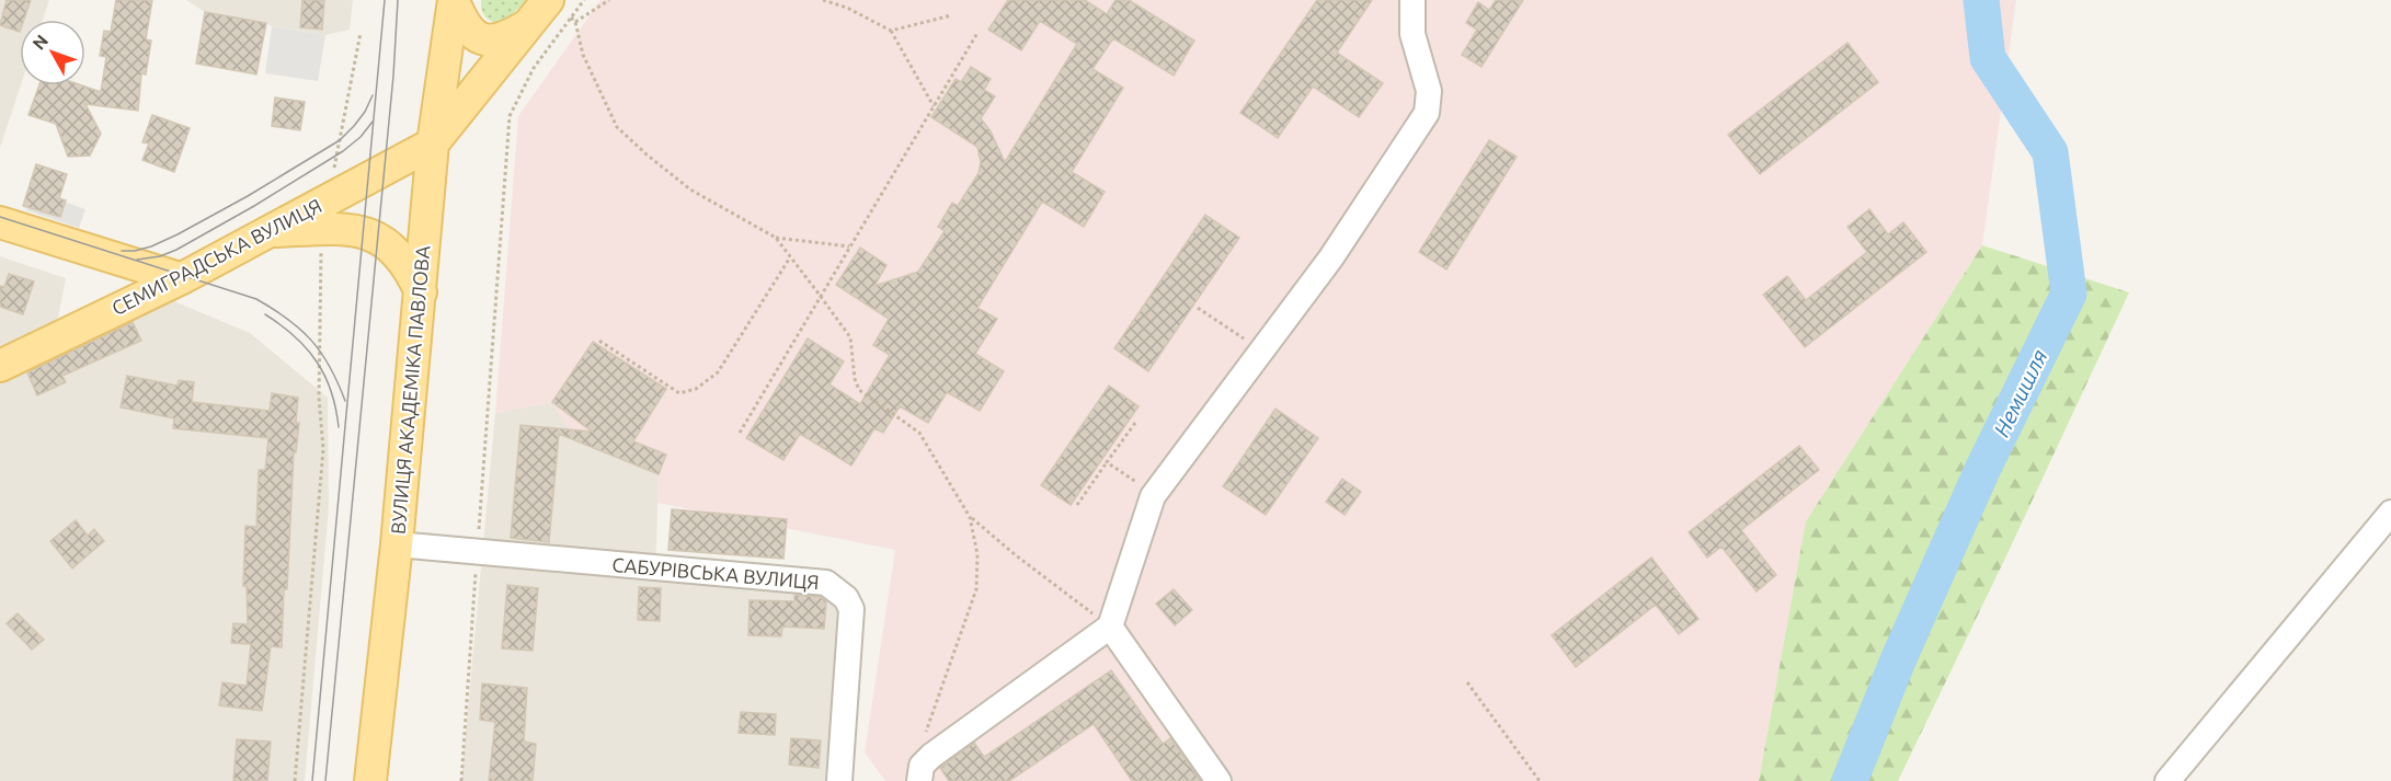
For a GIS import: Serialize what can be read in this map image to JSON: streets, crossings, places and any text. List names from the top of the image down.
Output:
{
  "streets": {
    "main road": ["СЕМИГРАДСЬКА ВУЛИЦЯ", "ВУЛИЦЯ АКАДЕМІКА ПАВЛОВА"],
    "street": ["САБУРІВСЬКА ВУЛИЦЯ"]
  },
  "crossings": [
    ["СЕМИГРАДСЬКА ВУЛИЦЯ", "ВУЛИЦЯ АКАДЕМІКА ПАВЛОВА"],
    ["ВУЛИЦЯ АКАДЕМІКА ПАВЛОВА", "САБУРІВСЬКА ВУЛИЦЯ"]
  ],
  "water": ["Немишля"],
  "north": "top left"
}
